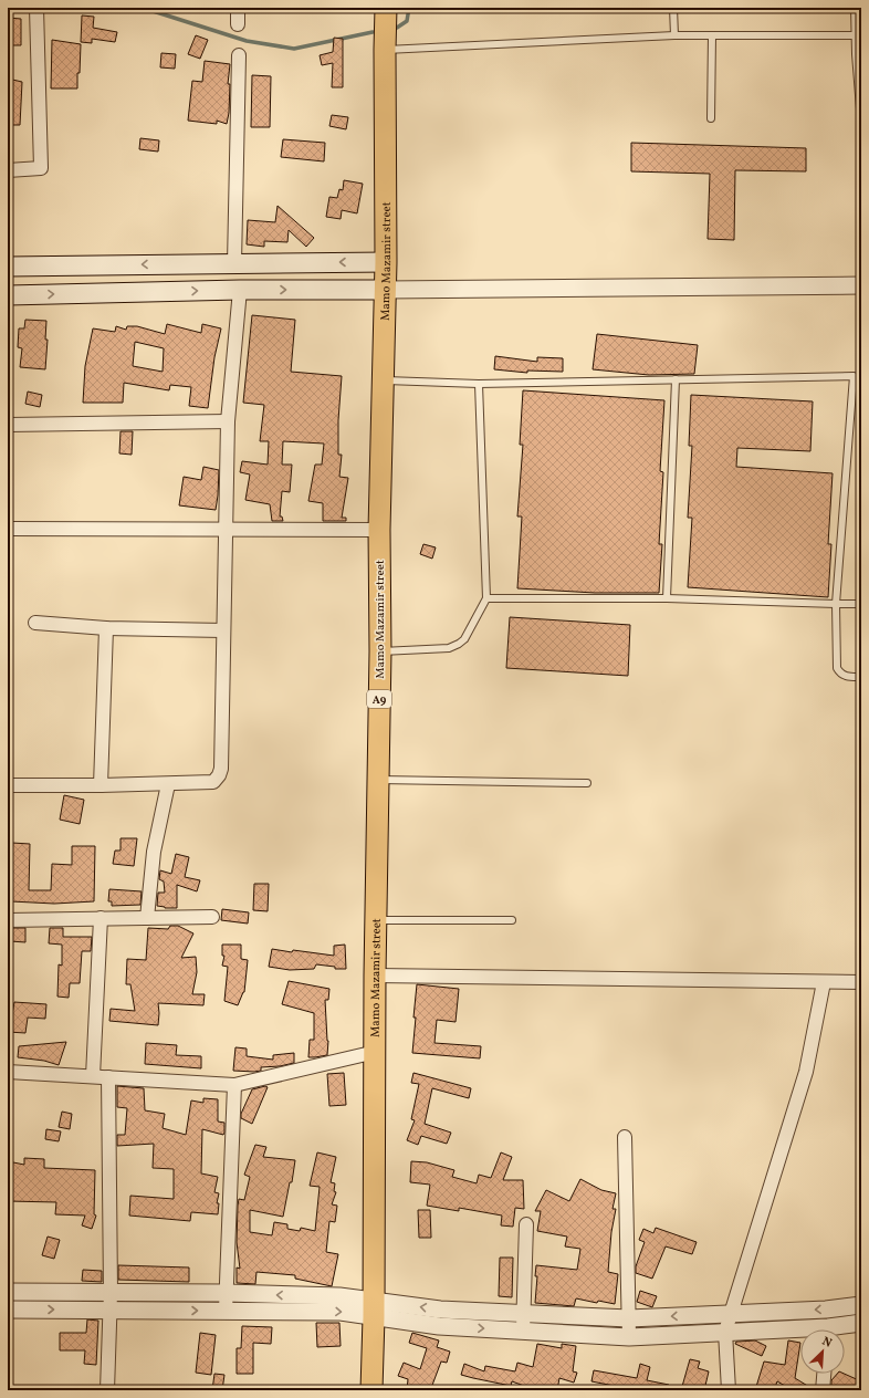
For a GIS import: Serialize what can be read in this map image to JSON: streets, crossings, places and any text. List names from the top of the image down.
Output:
{
  "streets": {
    "main road": ["Mamo Mazamir street", "A9"]
  },
  "north": "top right"
}
